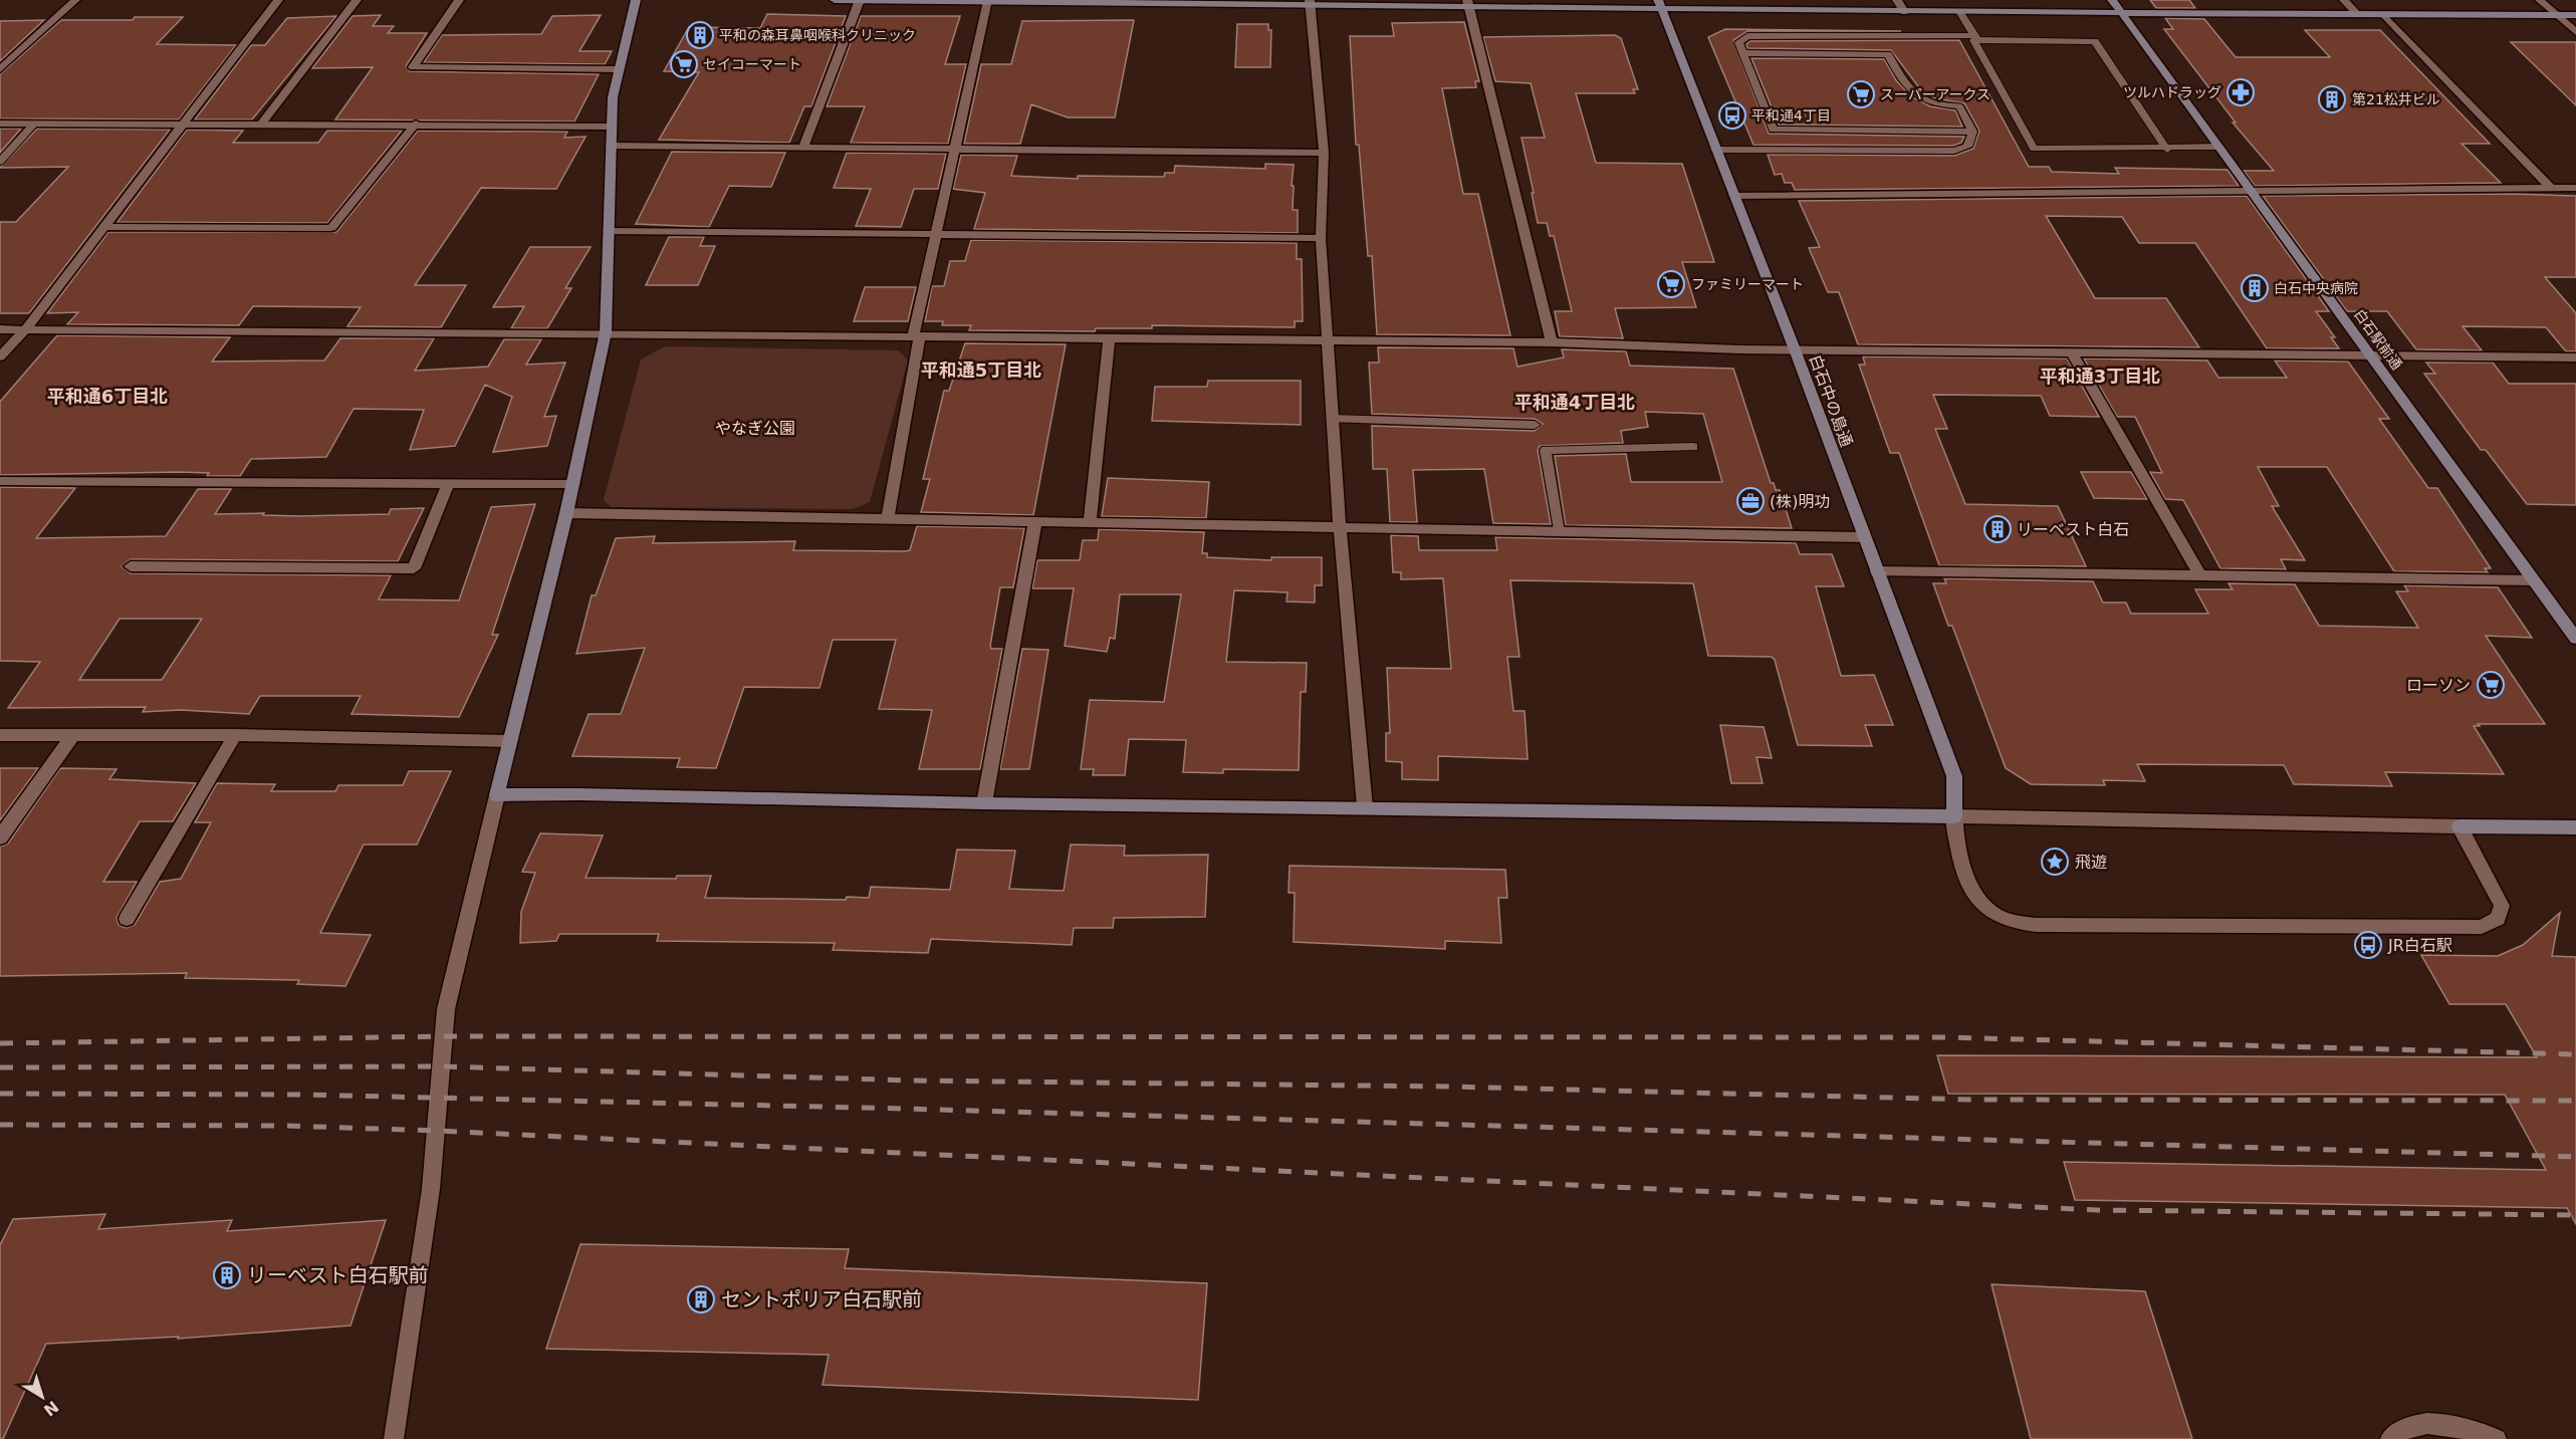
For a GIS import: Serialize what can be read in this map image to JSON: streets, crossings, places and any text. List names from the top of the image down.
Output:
{
  "streets": {
    "street": ["白石駅前通", "白石中の島通"]
  },
  "districts": [
    "平和通5丁目北",
    "平和通3丁目北",
    "平和通6丁目北",
    "平和通4丁目北"
  ],
  "parks": ["やなぎ公園"],
  "places": {
    "building": [
      "平和の森耳鼻咽喉科クリニック",
      "第21松井ビル",
      "白石中央病院",
      "リーベスト白石",
      "リーベスト白石駅前",
      "セントポリア白石駅前"
    ],
    "supermarket": [
      "セイコーマート",
      "スーパーアークス",
      "ファミリーマート",
      "ローソン"
    ],
    "pharmacy": ["ツルハドラッグ"],
    "bus stop": ["平和通4丁目", "JR白石駅"],
    "office": ["(株)明功"],
    "place": ["飛遊"]
  },
  "north": "bottom right"
}
